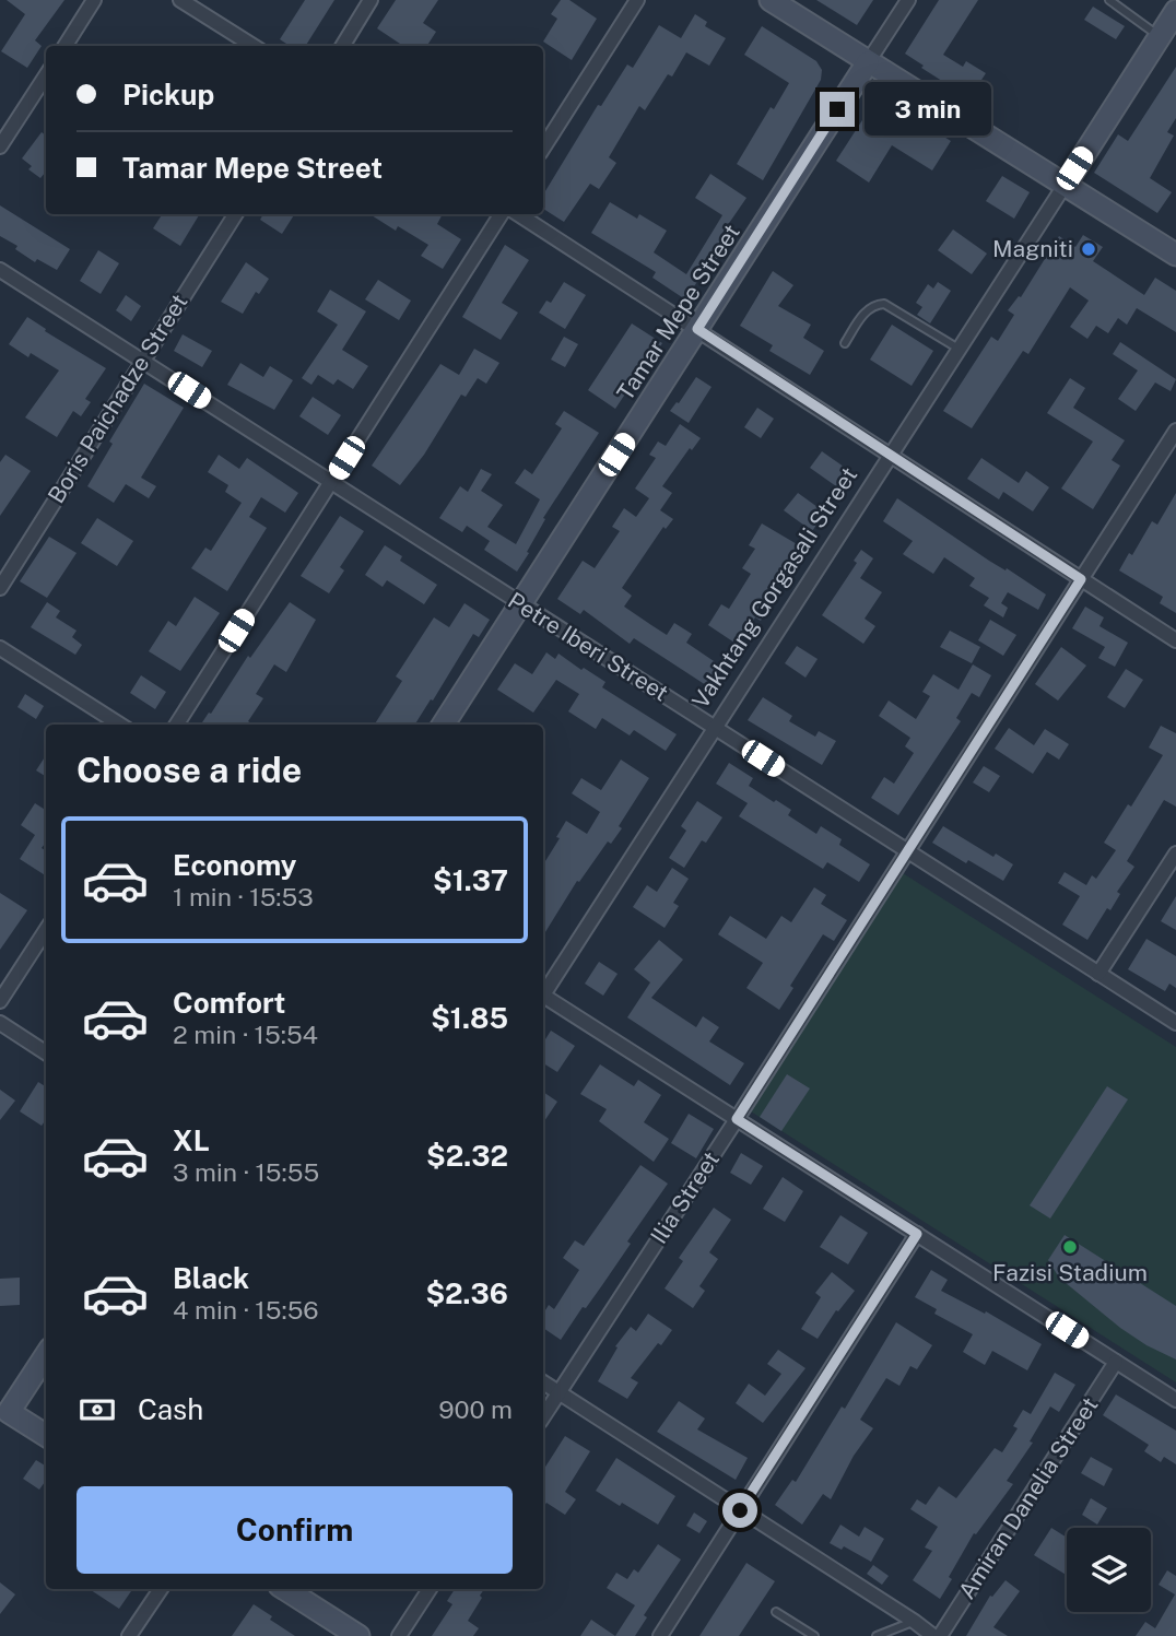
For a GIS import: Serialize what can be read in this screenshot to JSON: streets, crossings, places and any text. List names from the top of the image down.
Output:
{
  "streets": {
    "street": [
      "Tamar Mepe Street",
      "Boris Paichadze Street",
      "Vakhtang Gorgasali Street",
      "Petre Iberi Street",
      "Ilia Street",
      "Amiran Danelia Street"
    ]
  },
  "crossings": [
    ["Tamar Mepe Street", "Petre Iberi Street"],
    ["Boris Paichadze Street", "Petre Iberi Street"],
    ["Vakhtang Gorgasali Street", "Petre Iberi Street"],
    ["Petre Iberi Street", "Ilia Street"]
  ],
  "places": ["Magniti", "Fazisi Stadium"],
  "page": {
    "banner": ["Pickup", "Tamar Mepe Street"],
    "bubble": "3 min",
    "heading": "Choose a ride",
    "list": [
      {
        "name": "Economy",
        "note": "1 min · 15:53",
        "value": "$1.37"
      },
      {
        "name": "Comfort",
        "note": "2 min · 15:54",
        "value": "$1.85"
      },
      {
        "name": "XL",
        "note": "3 min · 15:55",
        "value": "$2.32"
      },
      {
        "name": "Black",
        "note": "4 min · 15:56",
        "value": "$2.36"
      }
    ],
    "pay": ["Cash", "900 m"],
    "buttons": "Confirm"
  }
}
